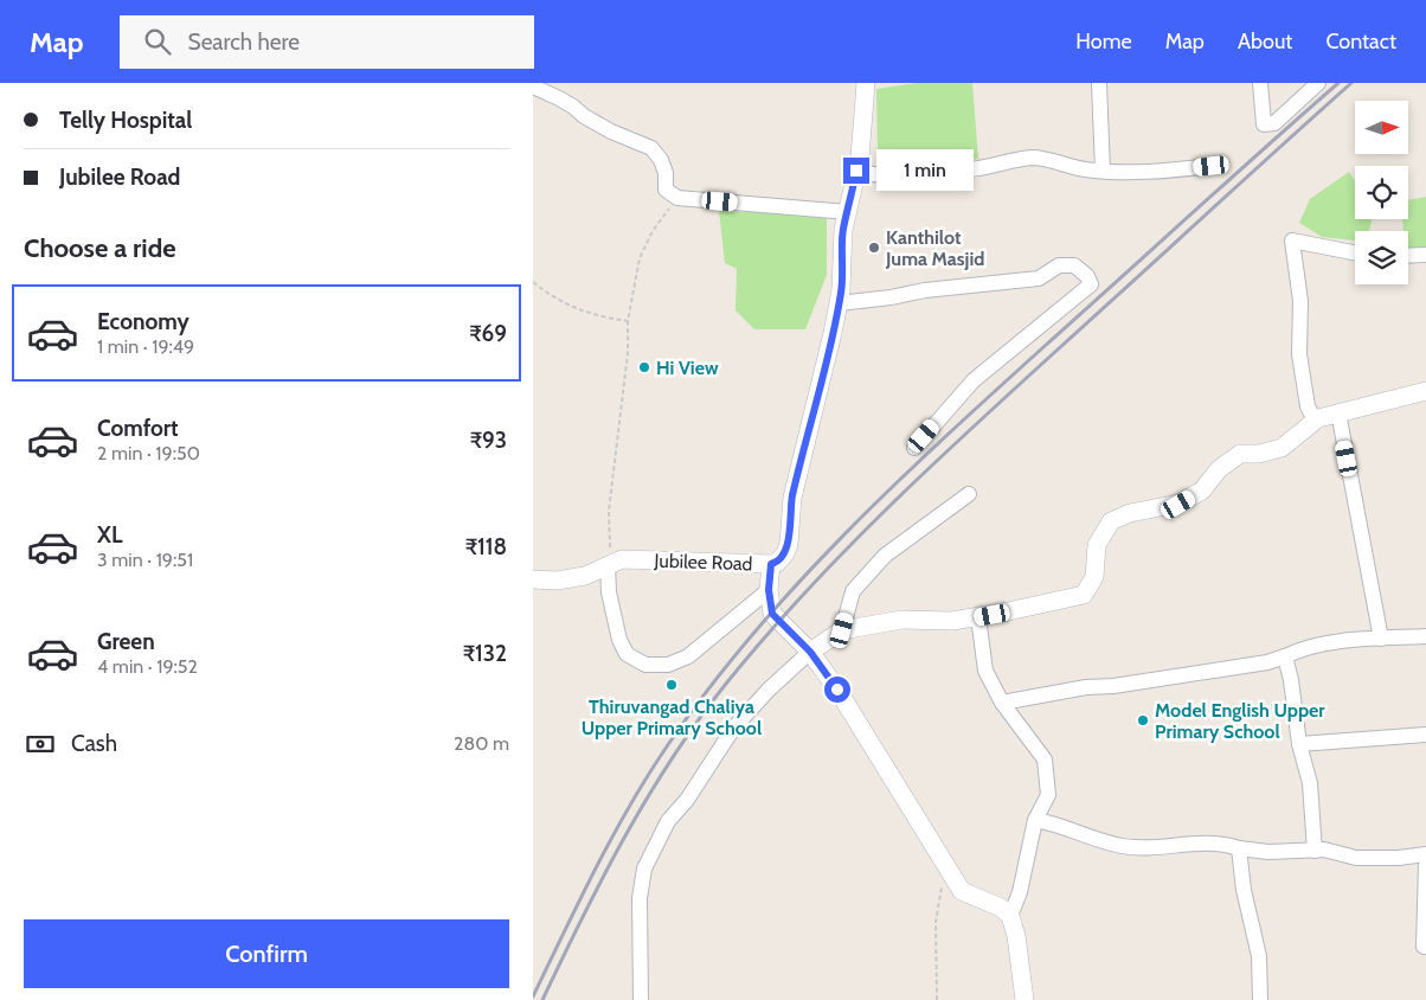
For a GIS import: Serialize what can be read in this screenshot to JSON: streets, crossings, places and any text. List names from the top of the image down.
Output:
{
  "streets": {
    "street": ["Jubilee Road"]
  },
  "places": [
    "Kanthilot Juma Masjid",
    "Hi View",
    "Thiruvangad Chaliya Upper Primary School",
    "Model English Upper Primary School"
  ],
  "north": "right",
  "page": {
    "header": "Map",
    "search": "Search here",
    "nav": [
      "Home",
      "Map",
      "About",
      "Contact"
    ],
    "banner": ["Telly Hospital", "Jubilee Road"],
    "bubble": "1 min",
    "heading": "Choose a ride",
    "list": [
      {
        "name": "Economy",
        "note": "1 min · 19:49",
        "value": "₹69"
      },
      {
        "name": "Comfort",
        "note": "2 min · 19:50",
        "value": "₹93"
      },
      {
        "name": "XL",
        "note": "3 min · 19:51",
        "value": "₹118"
      },
      {
        "name": "Green",
        "note": "4 min · 19:52",
        "value": "₹132"
      }
    ],
    "pay": ["Cash", "280 m"],
    "buttons": "Confirm"
  }
}
